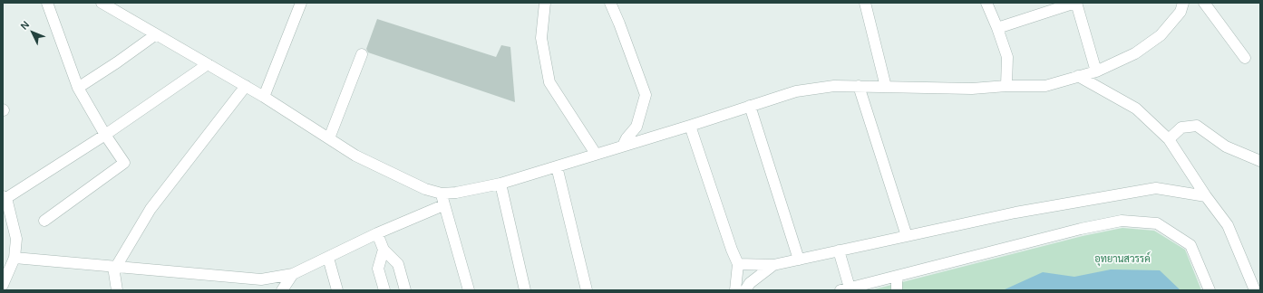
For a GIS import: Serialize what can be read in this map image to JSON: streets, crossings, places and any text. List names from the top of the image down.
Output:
{
  "parks": ["อุทยานสวรรค์"],
  "north": "top left"
}
